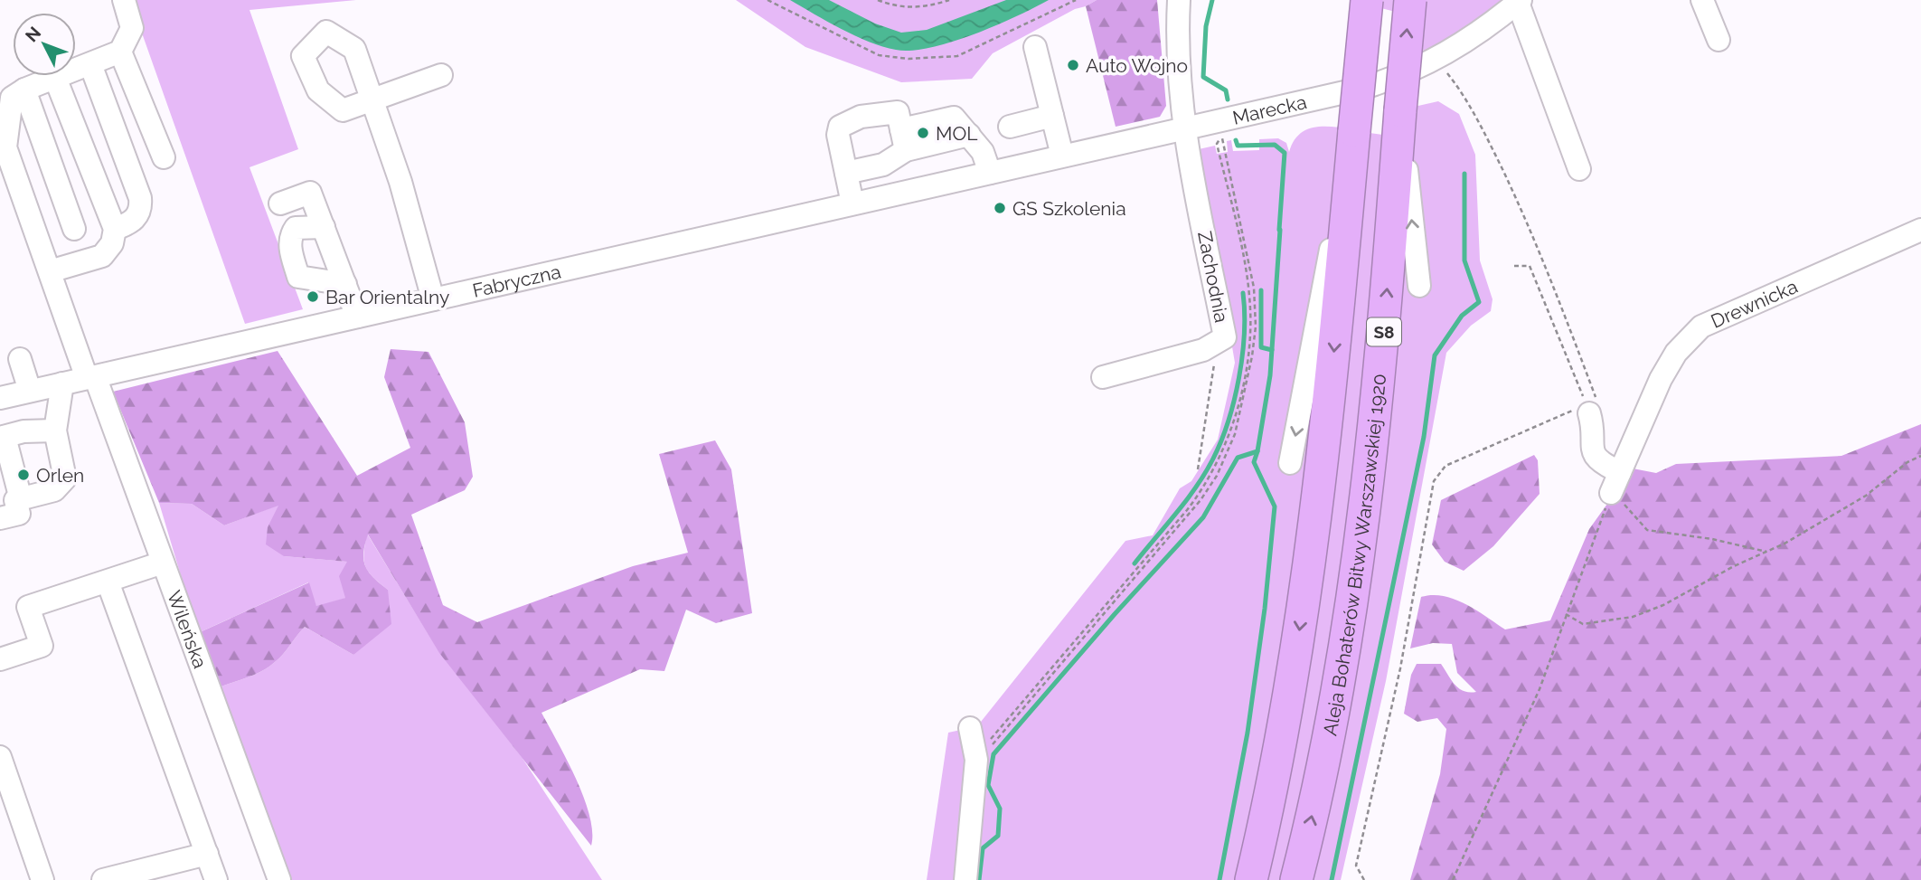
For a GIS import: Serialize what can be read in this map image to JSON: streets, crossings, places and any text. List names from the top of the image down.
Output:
{
  "streets": {
    "highway": ["S8", "Aleja Bohaterów Bitwy Warszawskiej 1920"],
    "street": [
      "Marecka",
      "Zachodnia",
      "Fabryczna",
      "Drewnicka",
      "Wileńska"
    ]
  },
  "crossings": [
    ["Marecka", "Zachodnia"],
    ["Marecka", "Fabryczna"],
    ["Fabryczna", "Wileńska"]
  ],
  "places": [
    "Auto Wojno",
    "MOL",
    "GS Szkolenia",
    "Bar Orientalny",
    "Orlen"
  ],
  "north": "top left"
}
